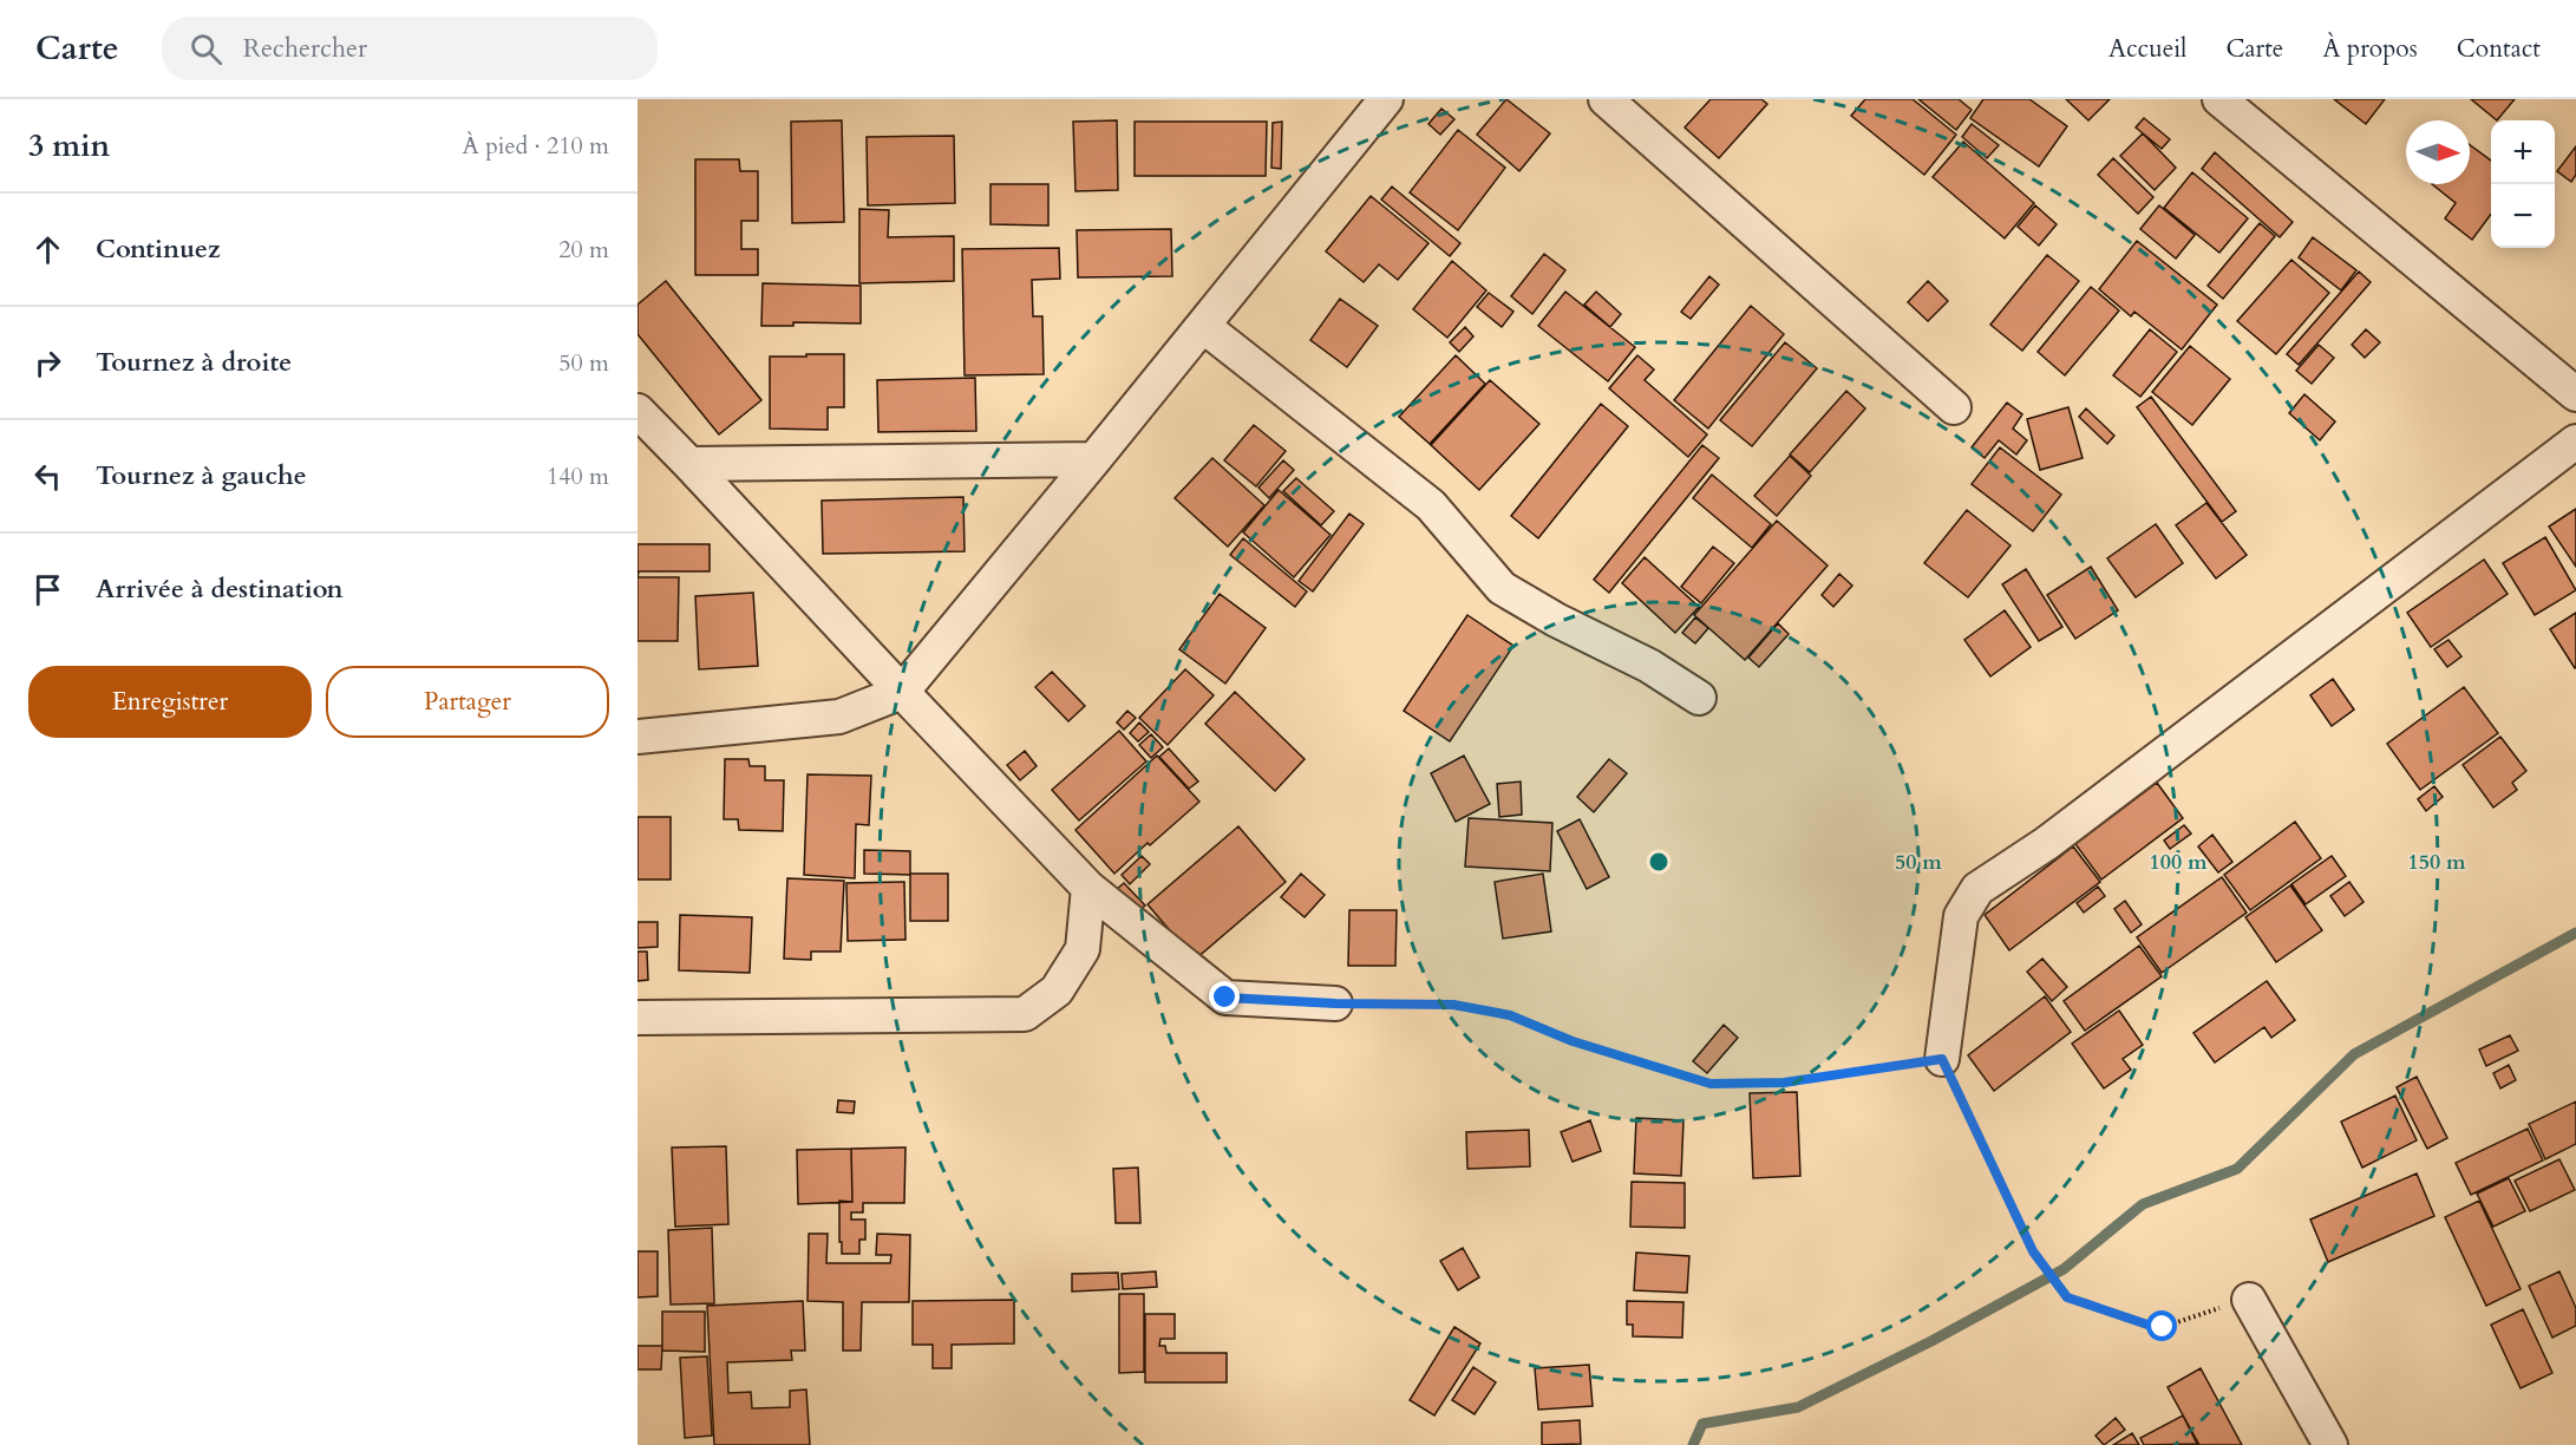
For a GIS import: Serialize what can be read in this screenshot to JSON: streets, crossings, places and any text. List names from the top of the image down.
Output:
{
  "north": "right",
  "page": {
    "header": "Carte",
    "search": "Rechercher",
    "nav": [
      "Accueil",
      "Carte",
      "À propos",
      "Contact"
    ],
    "heading": ["3 min", "À pied · 210 m"],
    "map_buttons": ["+", "−"],
    "list": [
      ["Continuez", "20 m"],
      ["Tournez à droite", "50 m"],
      ["Tournez à gauche", "140 m"],
      "Arrivée à destination"
    ],
    "buttons": ["Enregistrer", "Partager"]
  },
  "rings": ["50 m", "100 m", "150 m"]
}
